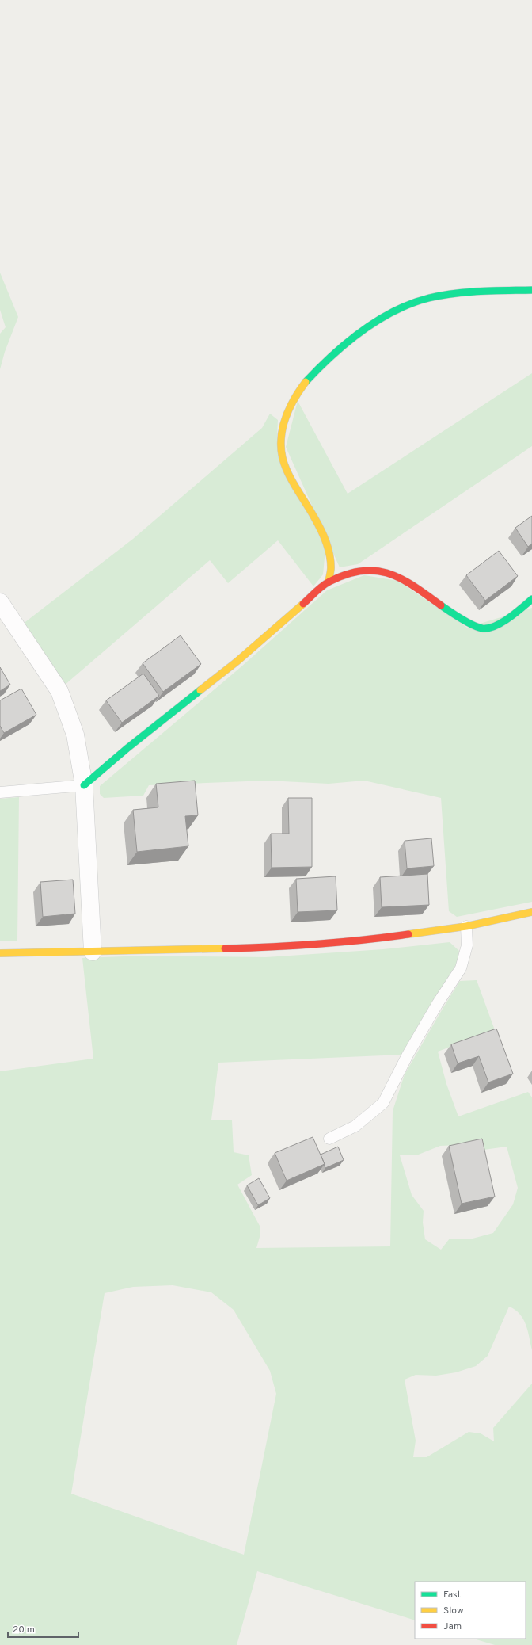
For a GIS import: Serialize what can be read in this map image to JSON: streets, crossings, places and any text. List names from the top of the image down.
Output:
{
  "legend": ["Fast", "Slow", "Jam"],
  "scale_bar": "20 m"
}
